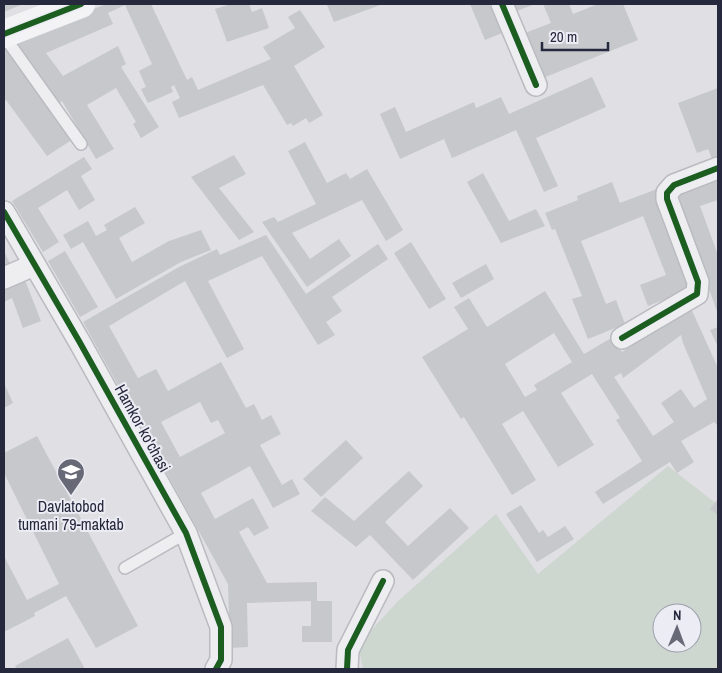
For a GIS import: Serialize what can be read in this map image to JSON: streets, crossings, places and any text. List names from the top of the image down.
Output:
{
  "streets": {
    "street": ["Hamkor ko'chasi"]
  },
  "places": {
    "school or university": ["Davlatobod tumani 79-maktab"]
  },
  "scale_bar": "20 m",
  "north": "top"
}
